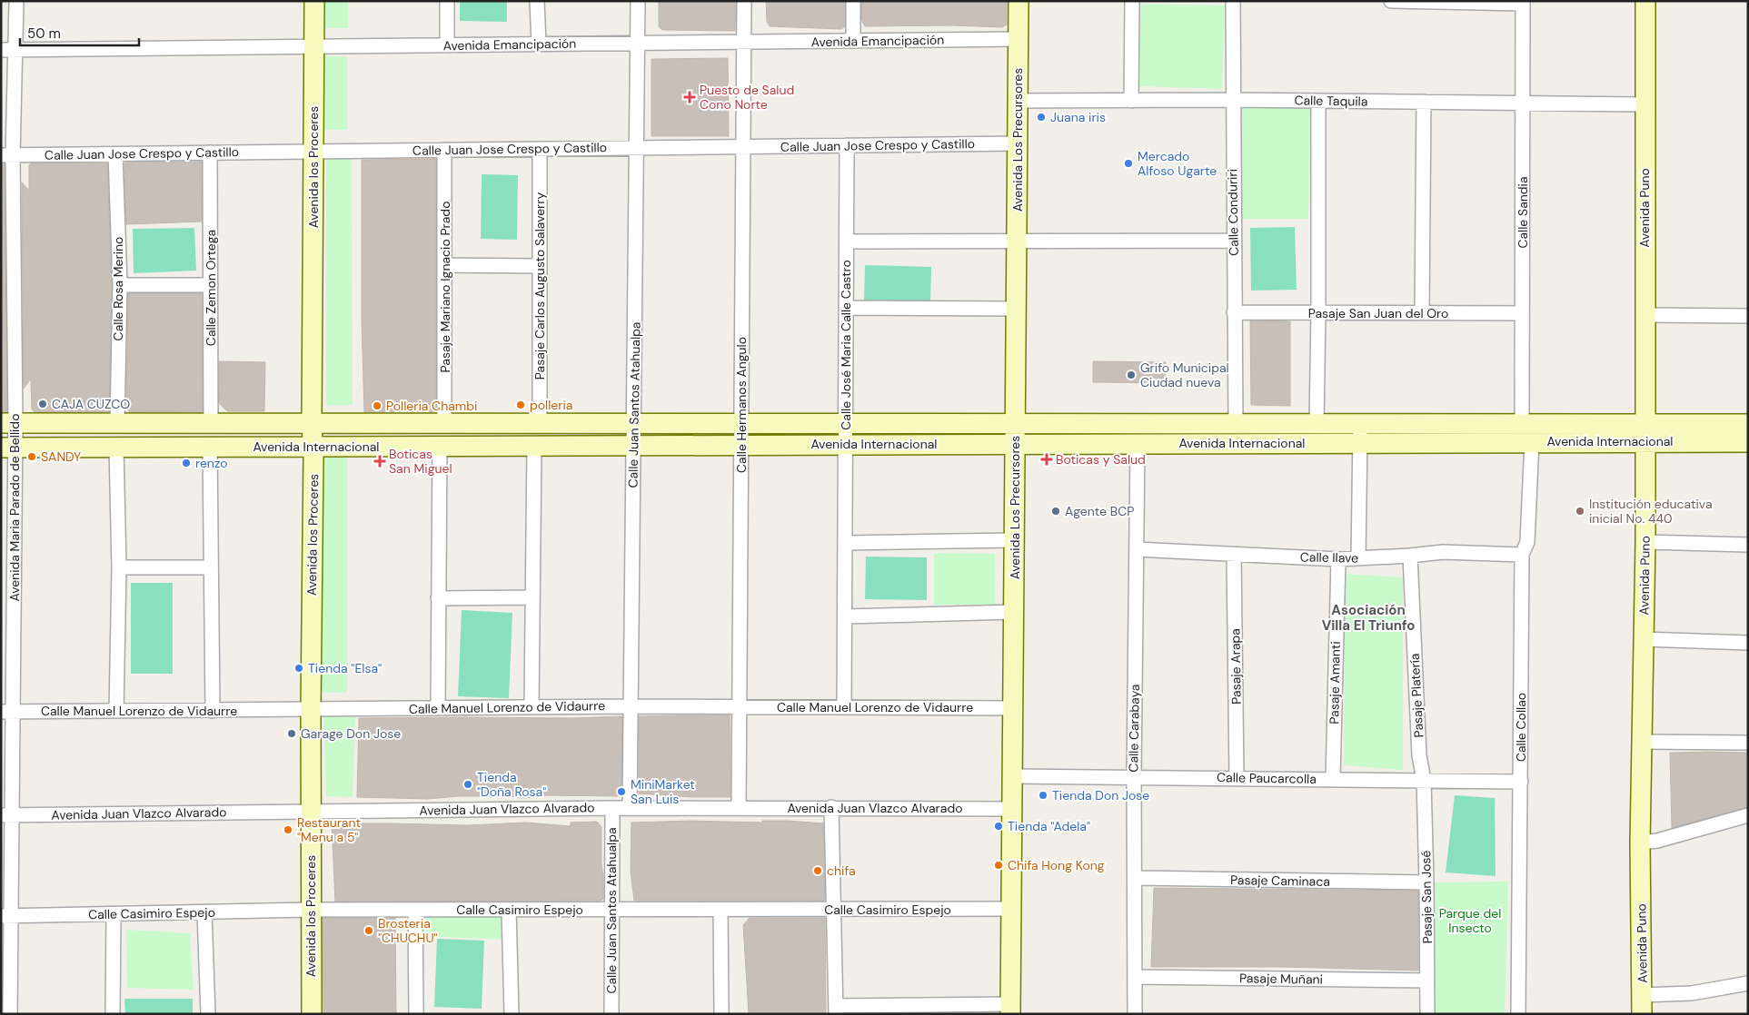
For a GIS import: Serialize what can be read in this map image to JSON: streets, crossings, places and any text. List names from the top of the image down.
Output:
{
  "streets": {
    "main road": [
      "Avenida Los Precursores",
      "Avenida los Proceres",
      "Avenida Puno",
      "Avenida Internacional"
    ],
    "street": [
      "Avenida Emancipación",
      "Calle Taquila",
      "Calle Juan Jose Crespo y Castillo",
      "Calle Conduriri",
      "Calle Sandia",
      "Pasaje Carlos Augusto Salaverry",
      "Pasaje Mariano Ignacio Prado",
      "Calle Zemon Ortega",
      "Calle Rosa Merino",
      "Pasaje San Juan del Oro",
      "Calle José Maria Calle Castro",
      "Calle Juan Santos Atahualpa",
      "Calle Hermanos Angulo",
      "Avenida Maria Parado de Bellido",
      "Calle Ilave",
      "Pasaje Arapa",
      "Pasaje Amanti",
      "Pasaje Platería",
      "Calle Manuel Lorenzo de Vidaurre",
      "Calle Collao",
      "Calle Carabaya",
      "Calle Paucarcolla",
      "Avenida Juan Vlazco Alvarado",
      "Pasaje Caminaca",
      "Pasaje San José",
      "Calle Casimiro Espejo",
      "Pasaje Muñani"
    ]
  },
  "crossings": [
    ["Avenida Emancipación", "Avenida Los Precursores"],
    ["Avenida Emancipación", "Avenida los Proceres"],
    ["Avenida Emancipación", "Calle Juan Santos Atahualpa"],
    ["Avenida Emancipación", "Calle Hermanos Angulo"],
    ["Avenida Emancipación", "Avenida Maria Parado de Bellido"],
    ["Calle Taquila", "Avenida Los Precursores"],
    ["Calle Taquila", "Avenida Puno"],
    ["Calle Taquila", "Calle Conduriri"],
    ["Calle Taquila", "Calle Sandia"],
    ["Avenida Los Precursores", "Calle Juan Jose Crespo y Castillo"],
    ["Avenida Los Precursores", "Avenida Internacional"],
    ["Avenida Los Precursores", "Calle Manuel Lorenzo de Vidaurre"],
    ["Avenida Los Precursores", "Calle Paucarcolla"],
    ["Avenida Los Precursores", "Avenida Juan Vlazco Alvarado"],
    ["Avenida Los Precursores", "Calle Casimiro Espejo"],
    ["Calle Juan Jose Crespo y Castillo", "Avenida los Proceres"],
    ["Calle Juan Jose Crespo y Castillo", "Pasaje Carlos Augusto Salaverry"],
    ["Calle Juan Jose Crespo y Castillo", "Pasaje Mariano Ignacio Prado"],
    ["Calle Juan Jose Crespo y Castillo", "Calle Zemon Ortega"],
    ["Calle Juan Jose Crespo y Castillo", "Calle Rosa Merino"],
    ["Calle Juan Jose Crespo y Castillo", "Calle José Maria Calle Castro"],
    ["Calle Juan Jose Crespo y Castillo", "Calle Juan Santos Atahualpa"],
    ["Calle Juan Jose Crespo y Castillo", "Calle Hermanos Angulo"],
    ["Calle Juan Jose Crespo y Castillo", "Avenida Maria Parado de Bellido"],
    ["Avenida los Proceres", "Avenida Internacional"],
    ["Avenida los Proceres", "Calle Manuel Lorenzo de Vidaurre"],
    ["Avenida los Proceres", "Avenida Juan Vlazco Alvarado"],
    ["Avenida los Proceres", "Calle Casimiro Espejo"],
    ["Avenida Puno", "Avenida Internacional"],
    ["Calle Conduriri", "Pasaje San Juan del Oro"],
    ["Calle Conduriri", "Avenida Internacional"],
    ["Calle Sandia", "Pasaje San Juan del Oro"],
    ["Calle Sandia", "Avenida Internacional"],
    ["Pasaje Carlos Augusto Salaverry", "Avenida Internacional"],
    ["Pasaje Mariano Ignacio Prado", "Avenida Internacional"],
    ["Calle Zemon Ortega", "Avenida Internacional"],
    ["Calle Rosa Merino", "Avenida Internacional"],
    ["Calle José Maria Calle Castro", "Avenida Internacional"],
    ["Calle José Maria Calle Castro", "Calle Manuel Lorenzo de Vidaurre"],
    ["Calle Juan Santos Atahualpa", "Avenida Internacional"],
    ["Calle Juan Santos Atahualpa", "Calle Manuel Lorenzo de Vidaurre"],
    ["Calle Juan Santos Atahualpa", "Avenida Juan Vlazco Alvarado"],
    ["Calle Juan Santos Atahualpa", "Calle Casimiro Espejo"],
    ["Calle Hermanos Angulo", "Avenida Internacional"],
    ["Calle Hermanos Angulo", "Calle Manuel Lorenzo de Vidaurre"],
    ["Calle Hermanos Angulo", "Avenida Juan Vlazco Alvarado"],
    ["Avenida Internacional", "Avenida Maria Parado de Bellido"],
    ["Avenida Internacional", "Calle Collao"],
    ["Avenida Internacional", "Calle Carabaya"],
    ["Avenida Maria Parado de Bellido", "Calle Manuel Lorenzo de Vidaurre"],
    ["Avenida Maria Parado de Bellido", "Avenida Juan Vlazco Alvarado"],
    ["Avenida Maria Parado de Bellido", "Calle Casimiro Espejo"],
    ["Calle Ilave", "Pasaje Arapa"],
    ["Calle Ilave", "Pasaje Amanti"],
    ["Calle Ilave", "Pasaje Platería"],
    ["Calle Ilave", "Calle Collao"],
    ["Calle Ilave", "Calle Carabaya"],
    ["Pasaje Arapa", "Calle Paucarcolla"],
    ["Pasaje Amanti", "Calle Paucarcolla"],
    ["Pasaje Platería", "Calle Paucarcolla"],
    ["Pasaje Platería", "Pasaje San José"],
    ["Calle Collao", "Calle Paucarcolla"],
    ["Calle Carabaya", "Calle Paucarcolla"],
    ["Calle Carabaya", "Pasaje Caminaca"],
    ["Calle Carabaya", "Pasaje Muñani"],
    ["Calle Paucarcolla", "Pasaje San José"],
    ["Pasaje Caminaca", "Pasaje San José"],
    ["Pasaje San José", "Pasaje Muñani"]
  ],
  "districts": ["Asociación Villa El Triunfo"],
  "parks": ["Parque del Insecto"],
  "places": {
    "health": ["Puesto de Salud Cono Norte", "Boticas y Salud", "Boticas San Miguel"],
    "other": [
      "Juana iris",
      "Mercado Alfoso Ugarte",
      "Grifo Municipal Ciudad nueva",
      "CAJA CUZCO",
      "polleria",
      "Polleria Chambi",
      "SANDY",
      "renzo",
      "Agente BCP",
      "Institución educativa inicial No. 440",
      "Tienda \"Elsa\"",
      "Garage Don Jose",
      "Tienda \"Doña Rosa\"",
      "MiniMarket San Luis",
      "Tienda Don Jose",
      "Tienda \"Adela\"",
      "Restaurant \"Menu a 5\"",
      "Chifa Hong Kong",
      "chifa",
      "Brosteria \"CHUCHU\""
    ]
  },
  "scale_bar": "50 m"
}
